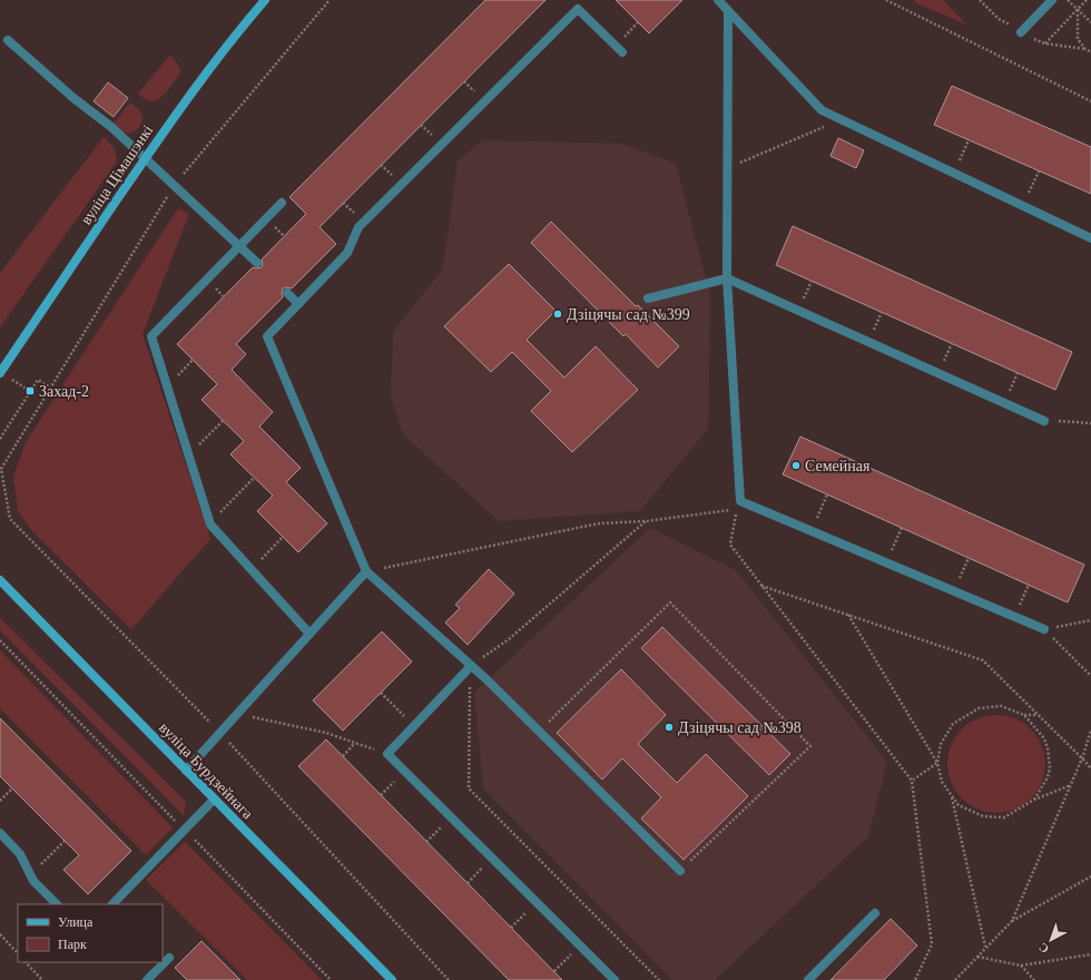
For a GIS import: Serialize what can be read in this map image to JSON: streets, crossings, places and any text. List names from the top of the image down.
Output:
{
  "streets": {
    "street": ["вуліца Цімашэнкі", "вуліца Бурдзейнага"]
  },
  "places": {
    "other": ["Дзіцячы сад №399", "Семейная", "Дзіцячы сад №398"],
    "transit": ["Захад-2"]
  },
  "legend": ["Улица", "Парк"],
  "north": "bottom left"
}
